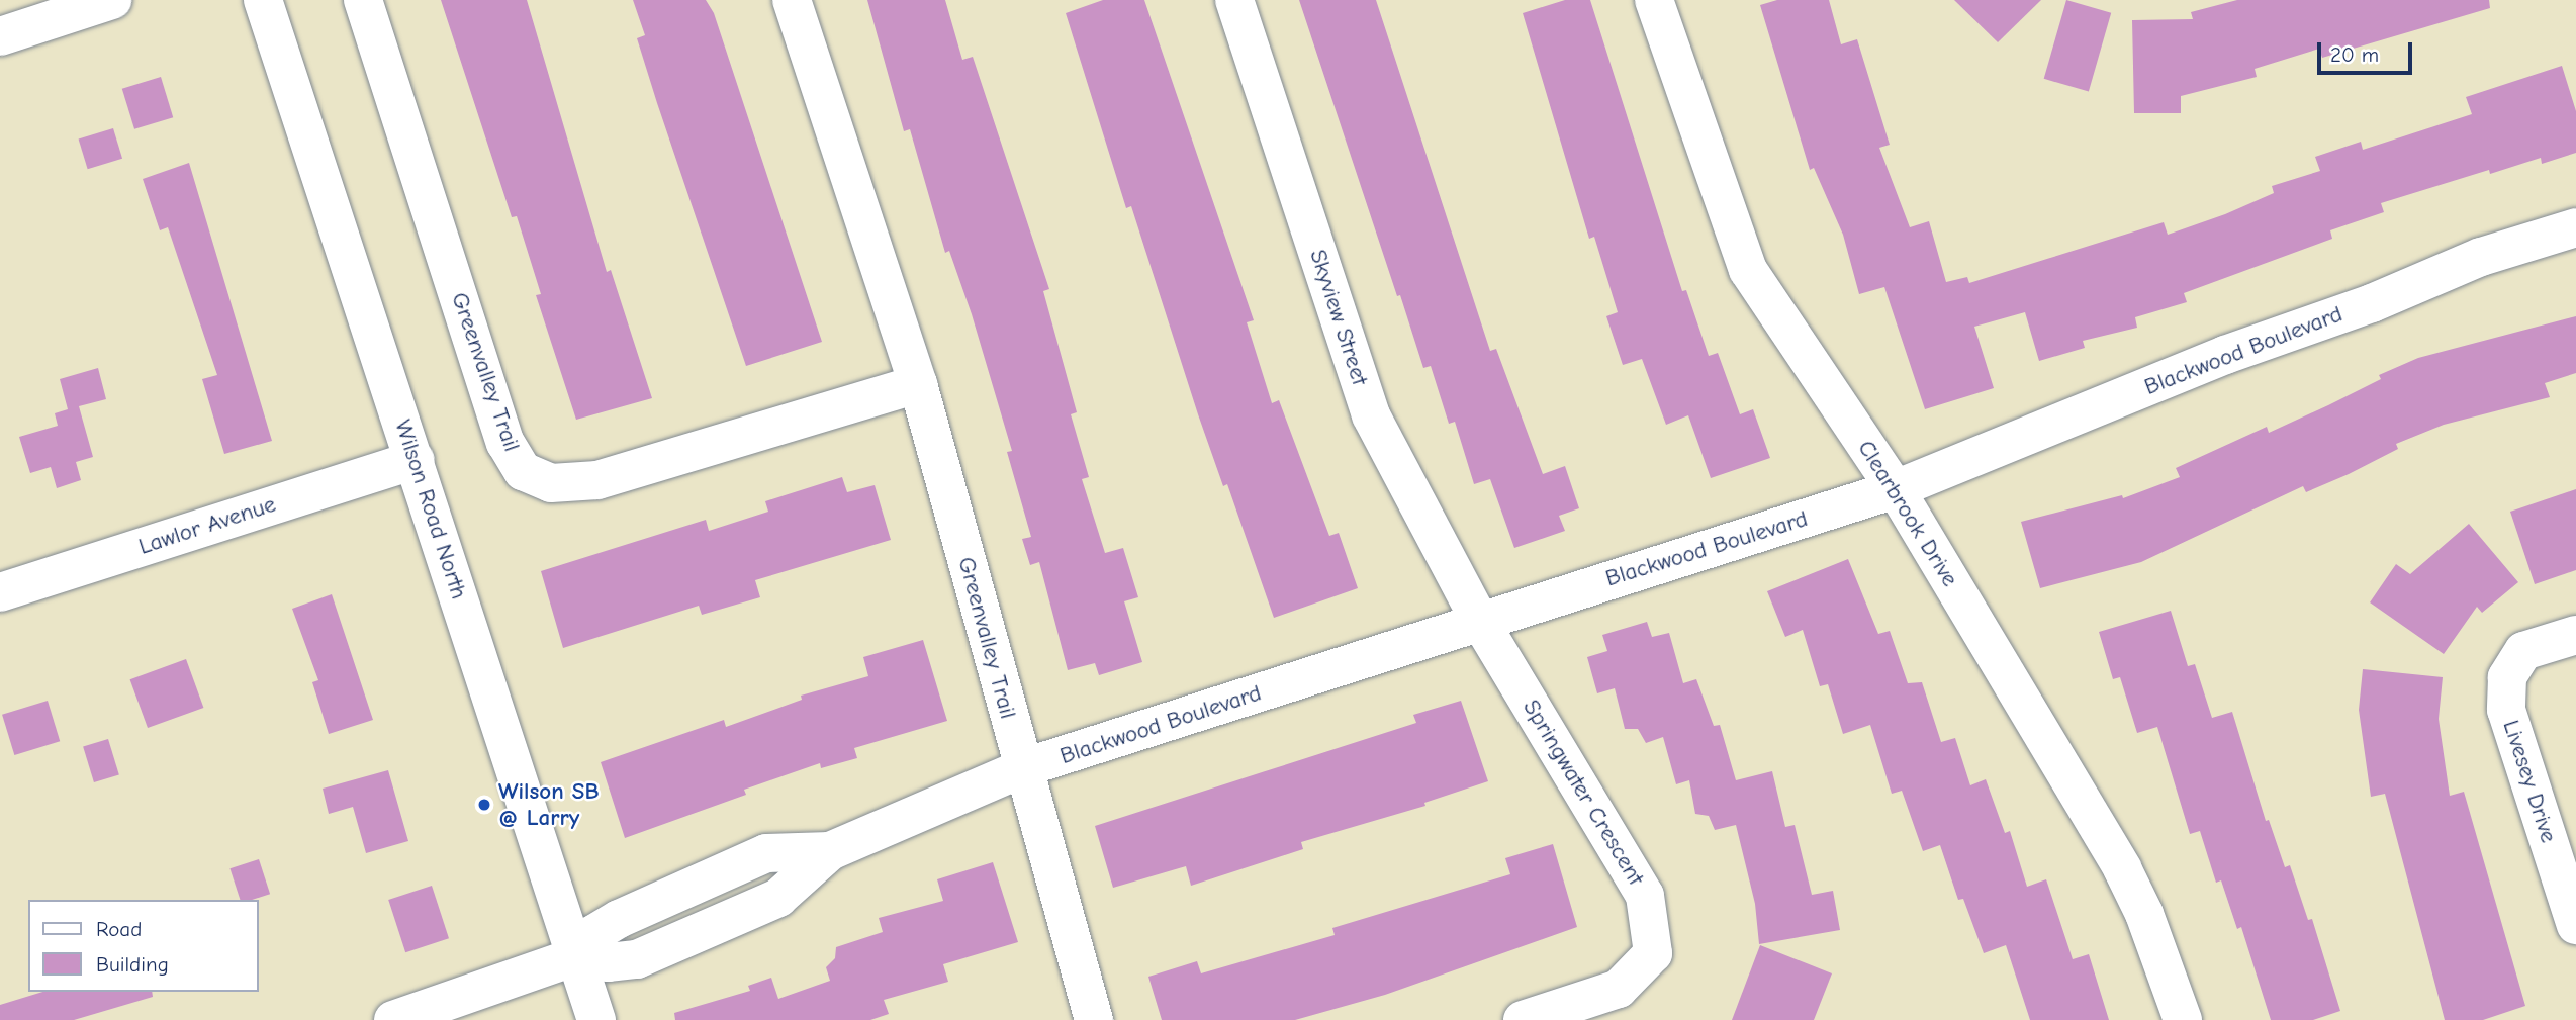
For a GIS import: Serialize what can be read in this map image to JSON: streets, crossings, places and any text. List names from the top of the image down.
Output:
{
  "streets": {
    "street": [
      "Skyview Street",
      "Blackwood Boulevard",
      "Greenvalley Trail",
      "Wilson Road North",
      "Clearbrook Drive",
      "Lawlor Avenue",
      "Livesey Drive",
      "Springwater Crescent"
    ]
  },
  "crossings": [
    ["Skyview Street", "Blackwood Boulevard"],
    ["Skyview Street", "Springwater Crescent"],
    ["Blackwood Boulevard", "Greenvalley Trail"],
    ["Blackwood Boulevard", "Wilson Road North"],
    ["Blackwood Boulevard", "Clearbrook Drive"],
    ["Blackwood Boulevard", "Springwater Crescent"],
    ["Wilson Road North", "Lawlor Avenue"]
  ],
  "places": ["Wilson SB @ Larry"],
  "legend": ["Road", "Building"],
  "scale_bar": "20 m"
}
